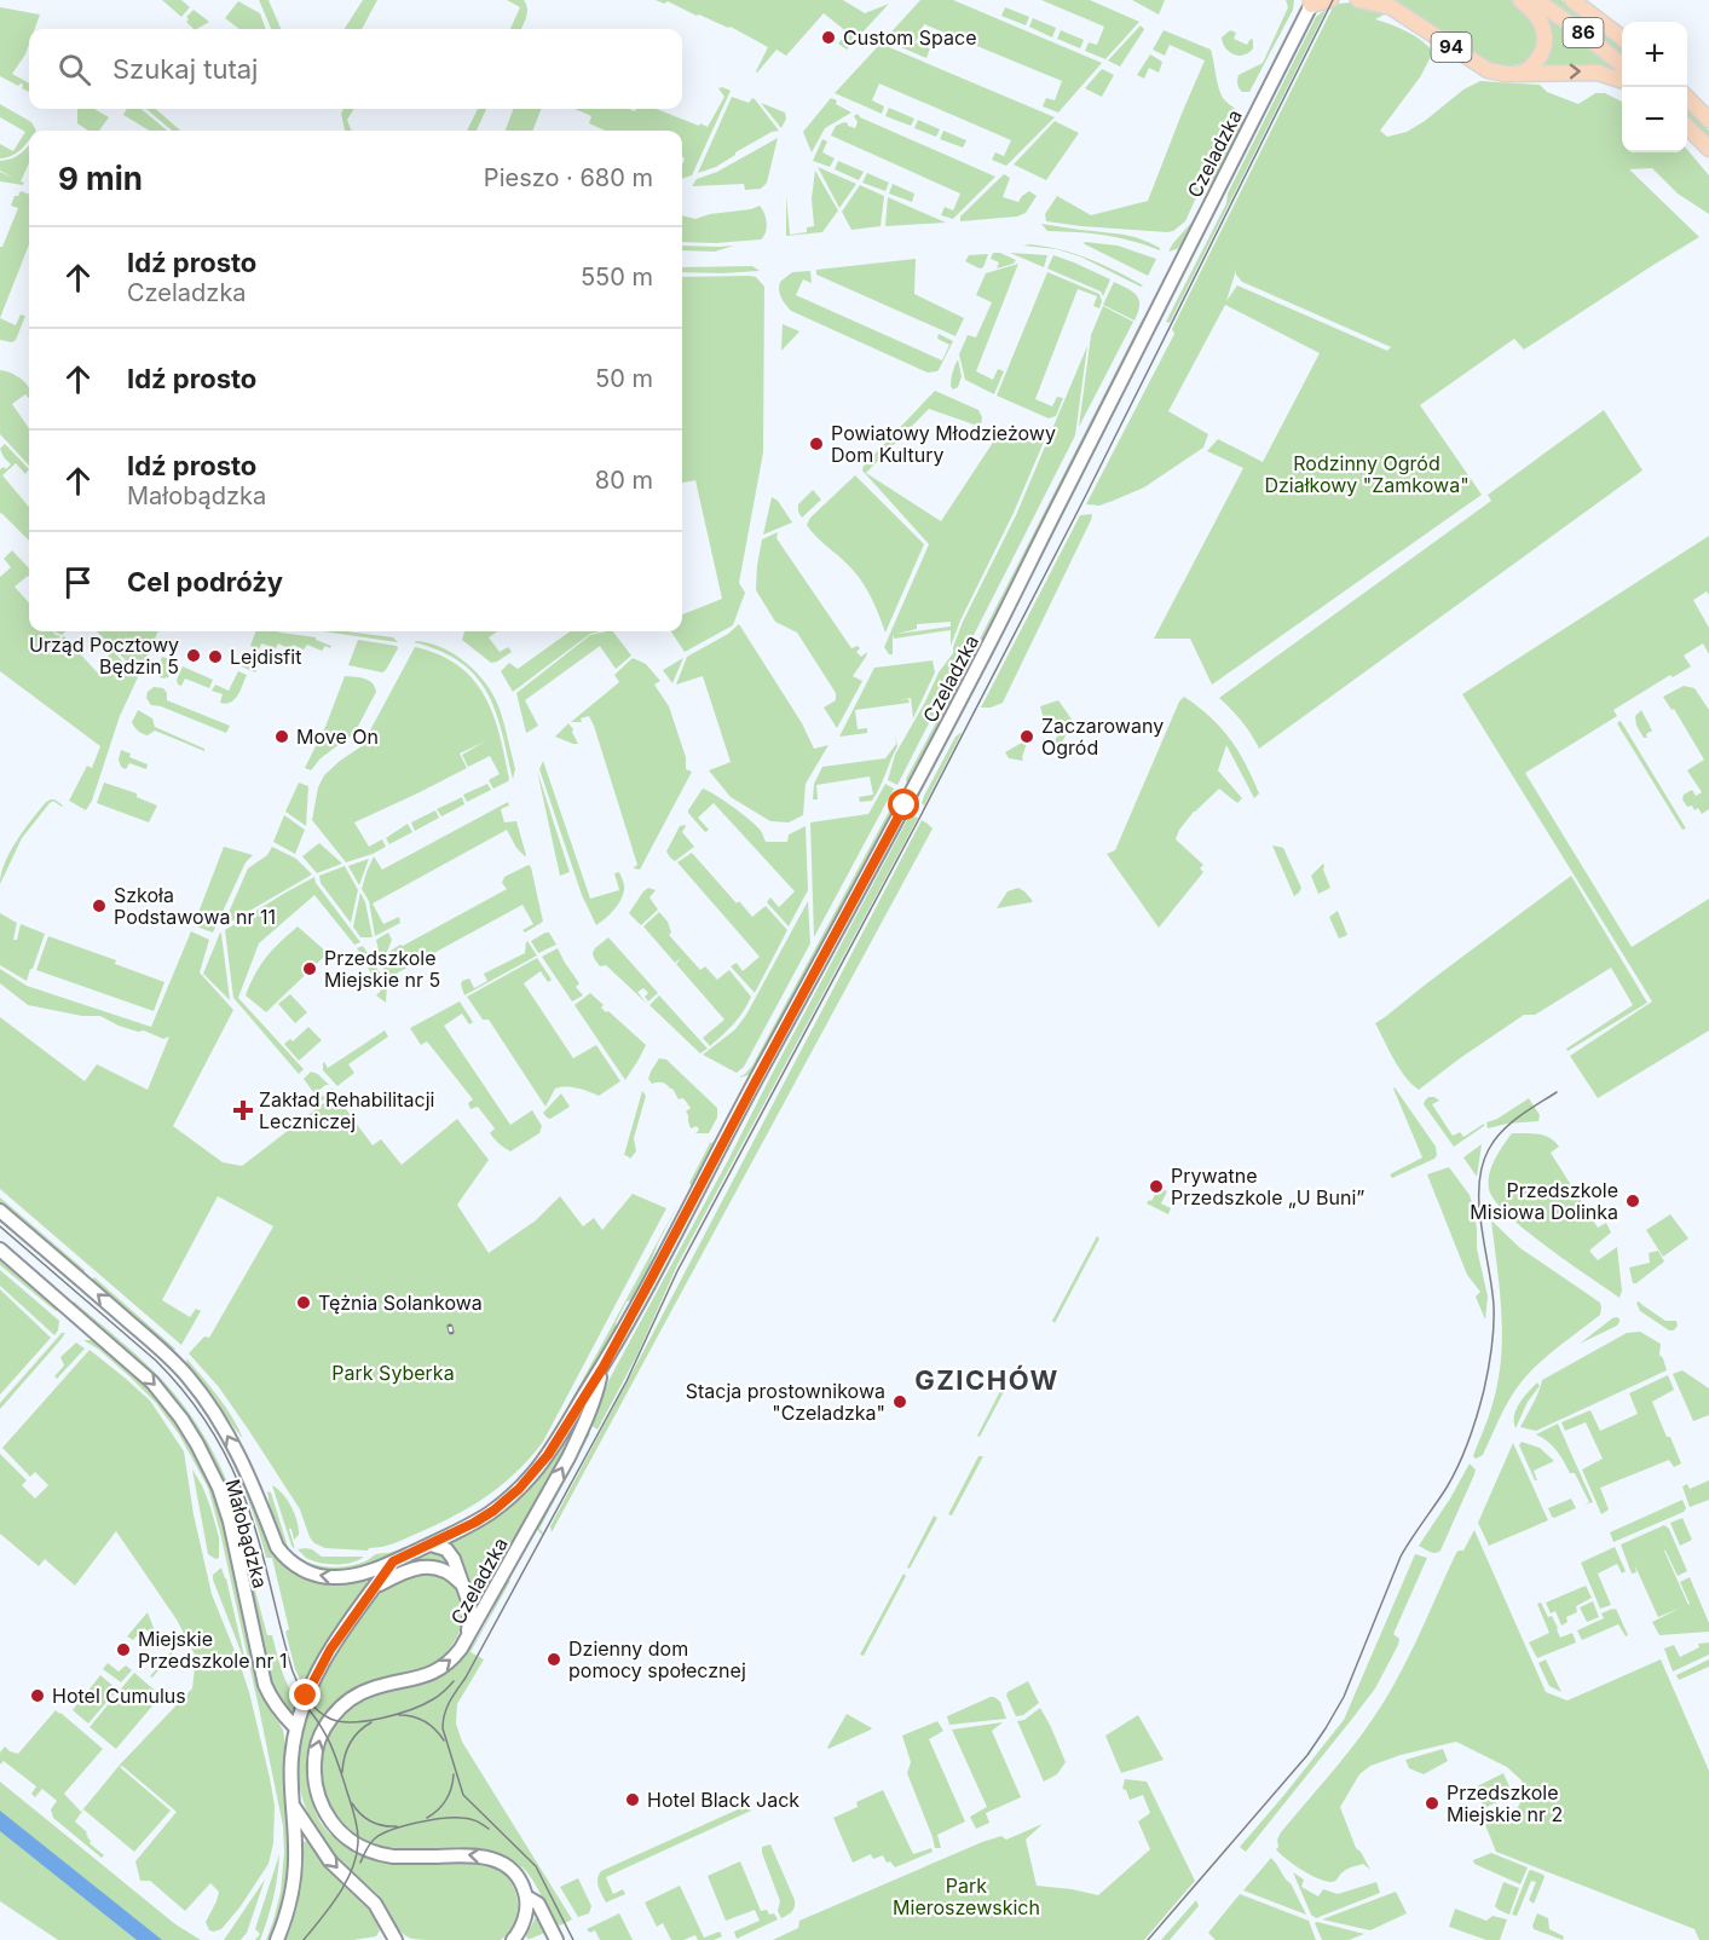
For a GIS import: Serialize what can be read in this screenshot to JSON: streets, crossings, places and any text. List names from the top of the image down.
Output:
{
  "streets": {
    "main road": [
      "86",
      "94",
      "Czeladzka",
      "Małobądzka"
    ]
  },
  "crossings": [
    ["Czeladzka", "Małobądzka"]
  ],
  "districts": ["GZICHÓW"],
  "parks": ["Rodzinny Ogród Działkowy \"Zamkowa\"", "Park Syberka", "Park Mieroszewskich"],
  "places": {
    "other": [
      "Custom Space",
      "Powiatowy Młodzieżowy Dom Kultury",
      "Urząd Pocztowy Będzin 5",
      "Lejdisfit",
      "Move On",
      "Zaczarowany Ogród",
      "Szkoła Podstawowa nr 11",
      "Przedszkole Miejskie nr 5",
      "Prywatne Przedszkole „U Buni”",
      "Przedszkole Misiowa Dolinka",
      "Tężnia Solankowa",
      "Stacja prostownikowa \"Czeladzka\"",
      "Miejskie Przedszkole nr 1",
      "Dzienny dom pomocy społecznej",
      "Hotel Cumulus",
      "Hotel Black Jack",
      "Przedszkole Miejskie nr 2"
    ],
    "health": ["Zakład Rehabilitacji Leczniczej"]
  },
  "page": {
    "map_buttons": ["+", "−"],
    "search": "Szukaj tutaj",
    "heading": ["9 min", "Pieszo · 680 m"],
    "list": [
      ["Idź prosto", "Czeladzka", "550 m"],
      ["Idź prosto", "50 m"],
      ["Idź prosto", "Małobądzka", "80 m"],
      "Cel podróży"
    ]
  }
}
